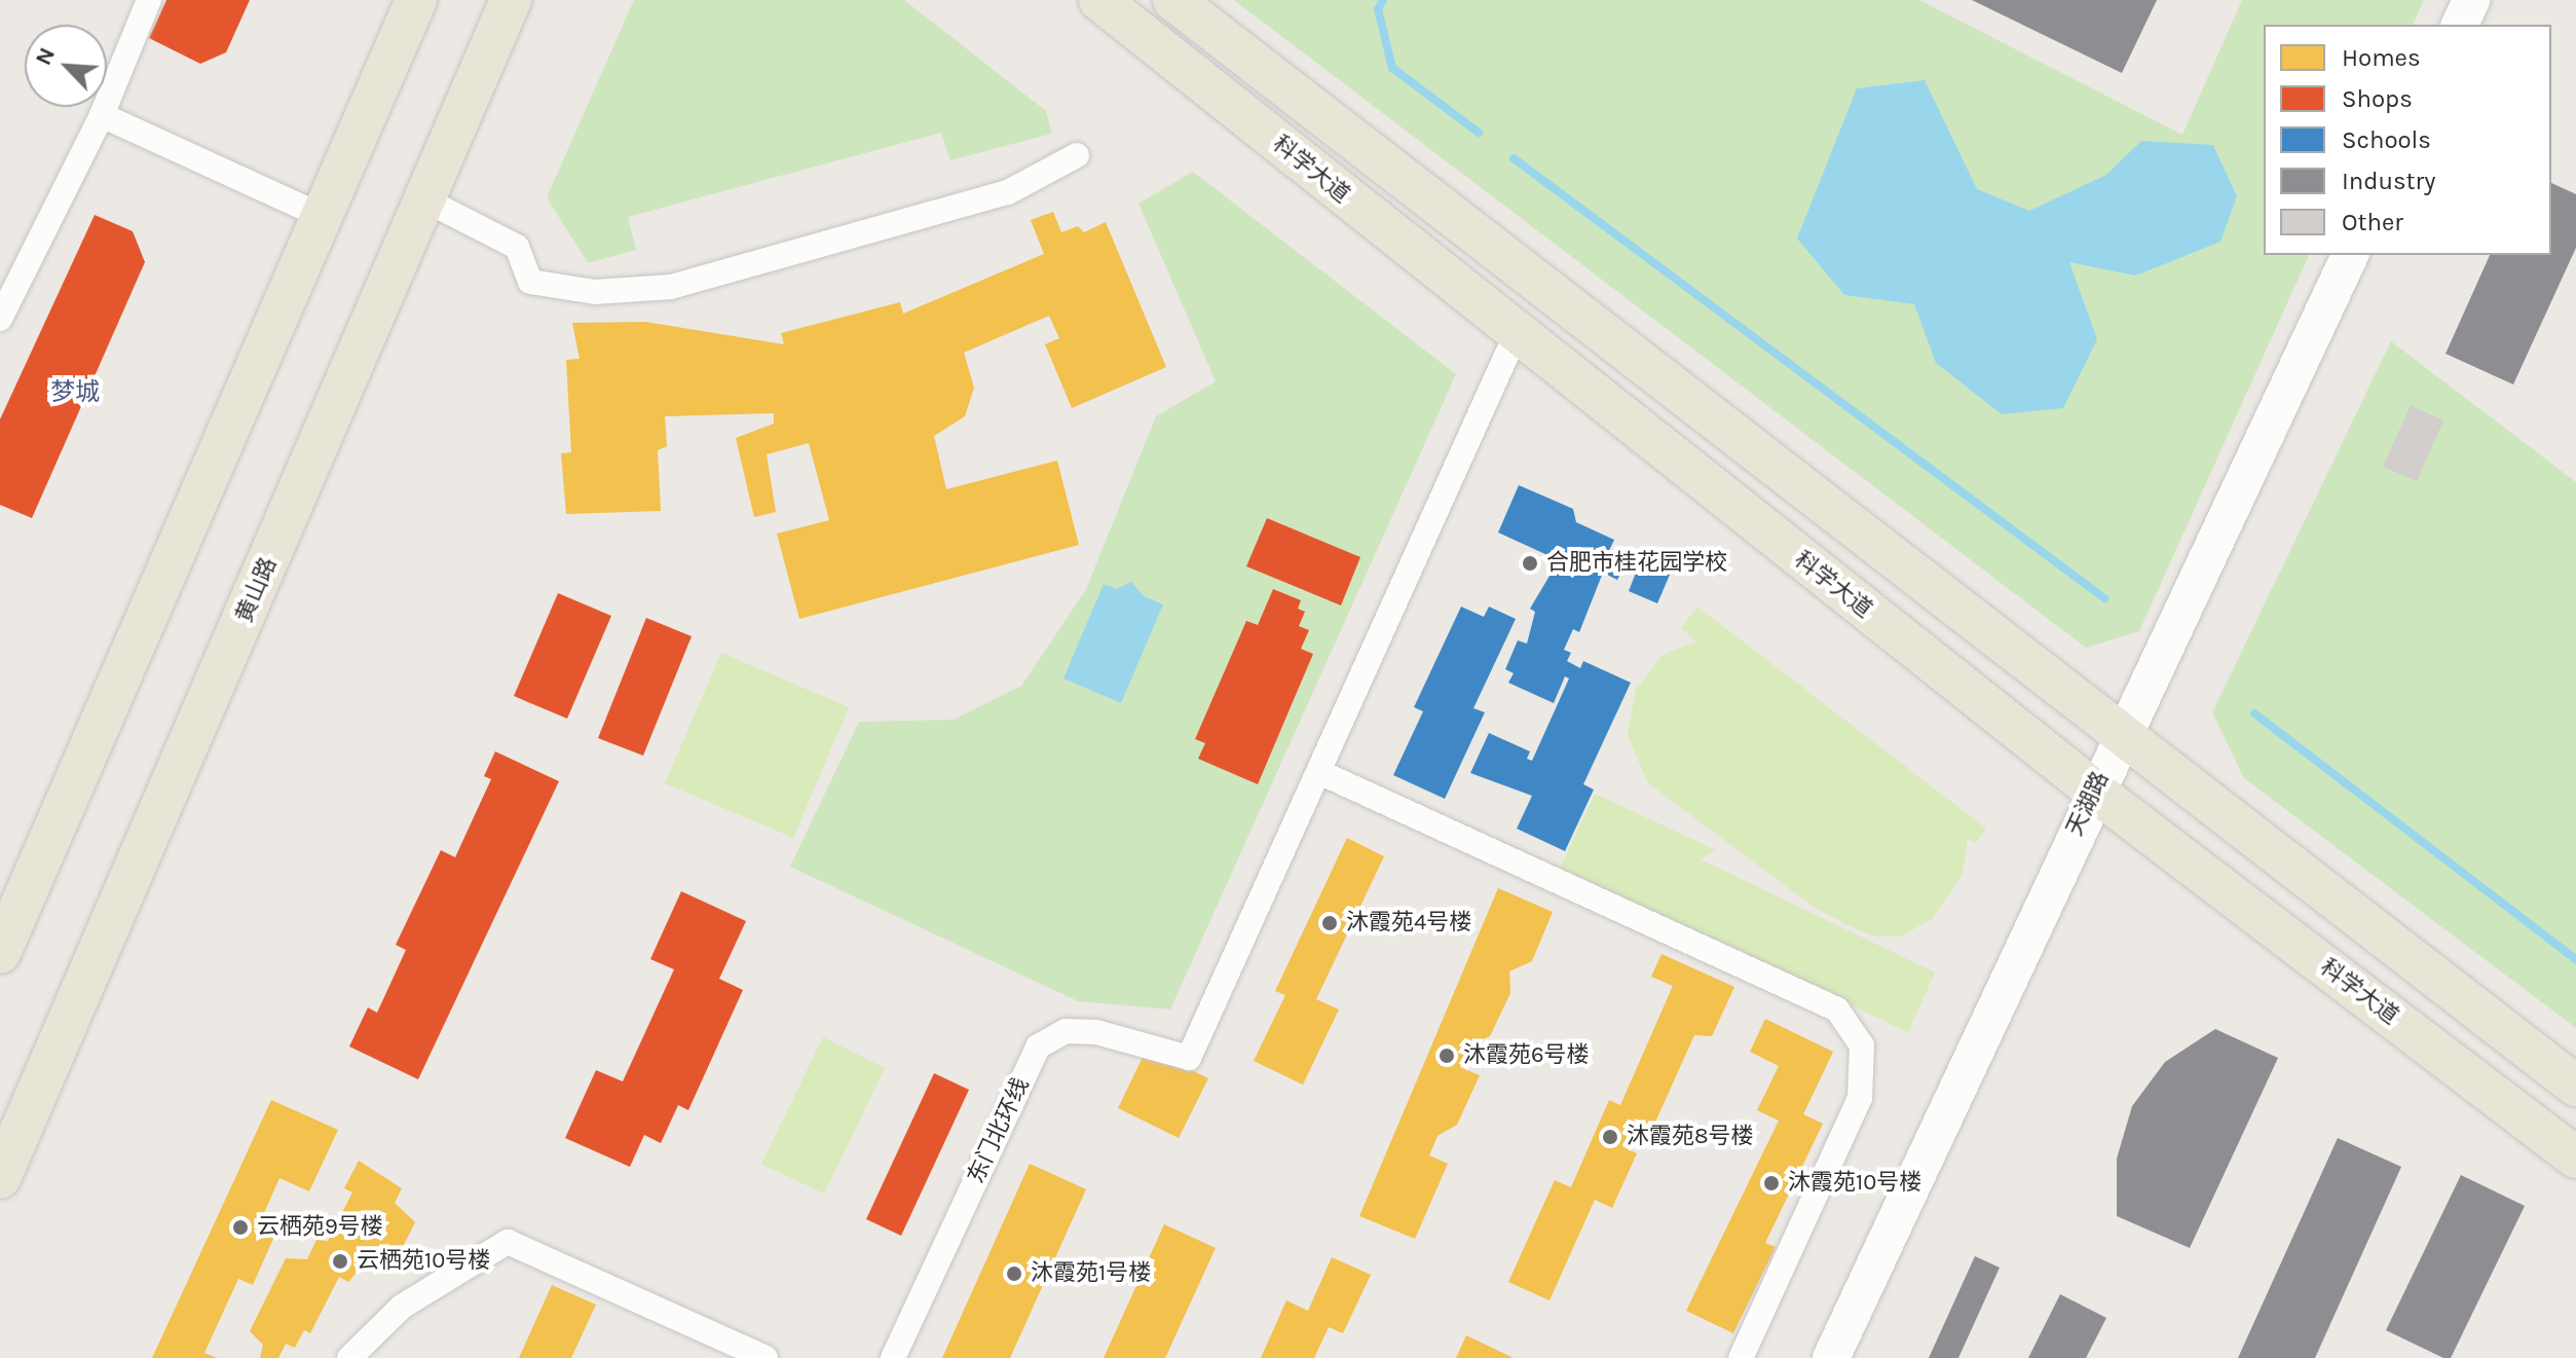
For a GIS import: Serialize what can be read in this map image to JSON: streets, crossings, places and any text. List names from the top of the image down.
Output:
{
  "streets": {
    "main road": ["科学大道", "黄山路"],
    "street": ["天湖路", "东门北环线"]
  },
  "crossings": [
    ["科学大道", "天湖路"]
  ],
  "districts": ["梦城"],
  "places": [
    "合肥市桂花园学校",
    "沐霞苑4号楼",
    "沐霞苑6号楼",
    "沐霞苑8号楼",
    "沐霞苑10号楼",
    "云栖苑9号楼",
    "云栖苑10号楼",
    "沐霞苑1号楼"
  ],
  "legend": [
    "Homes",
    "Shops",
    "Schools",
    "Industry",
    "Other"
  ],
  "north": "top left"
}
